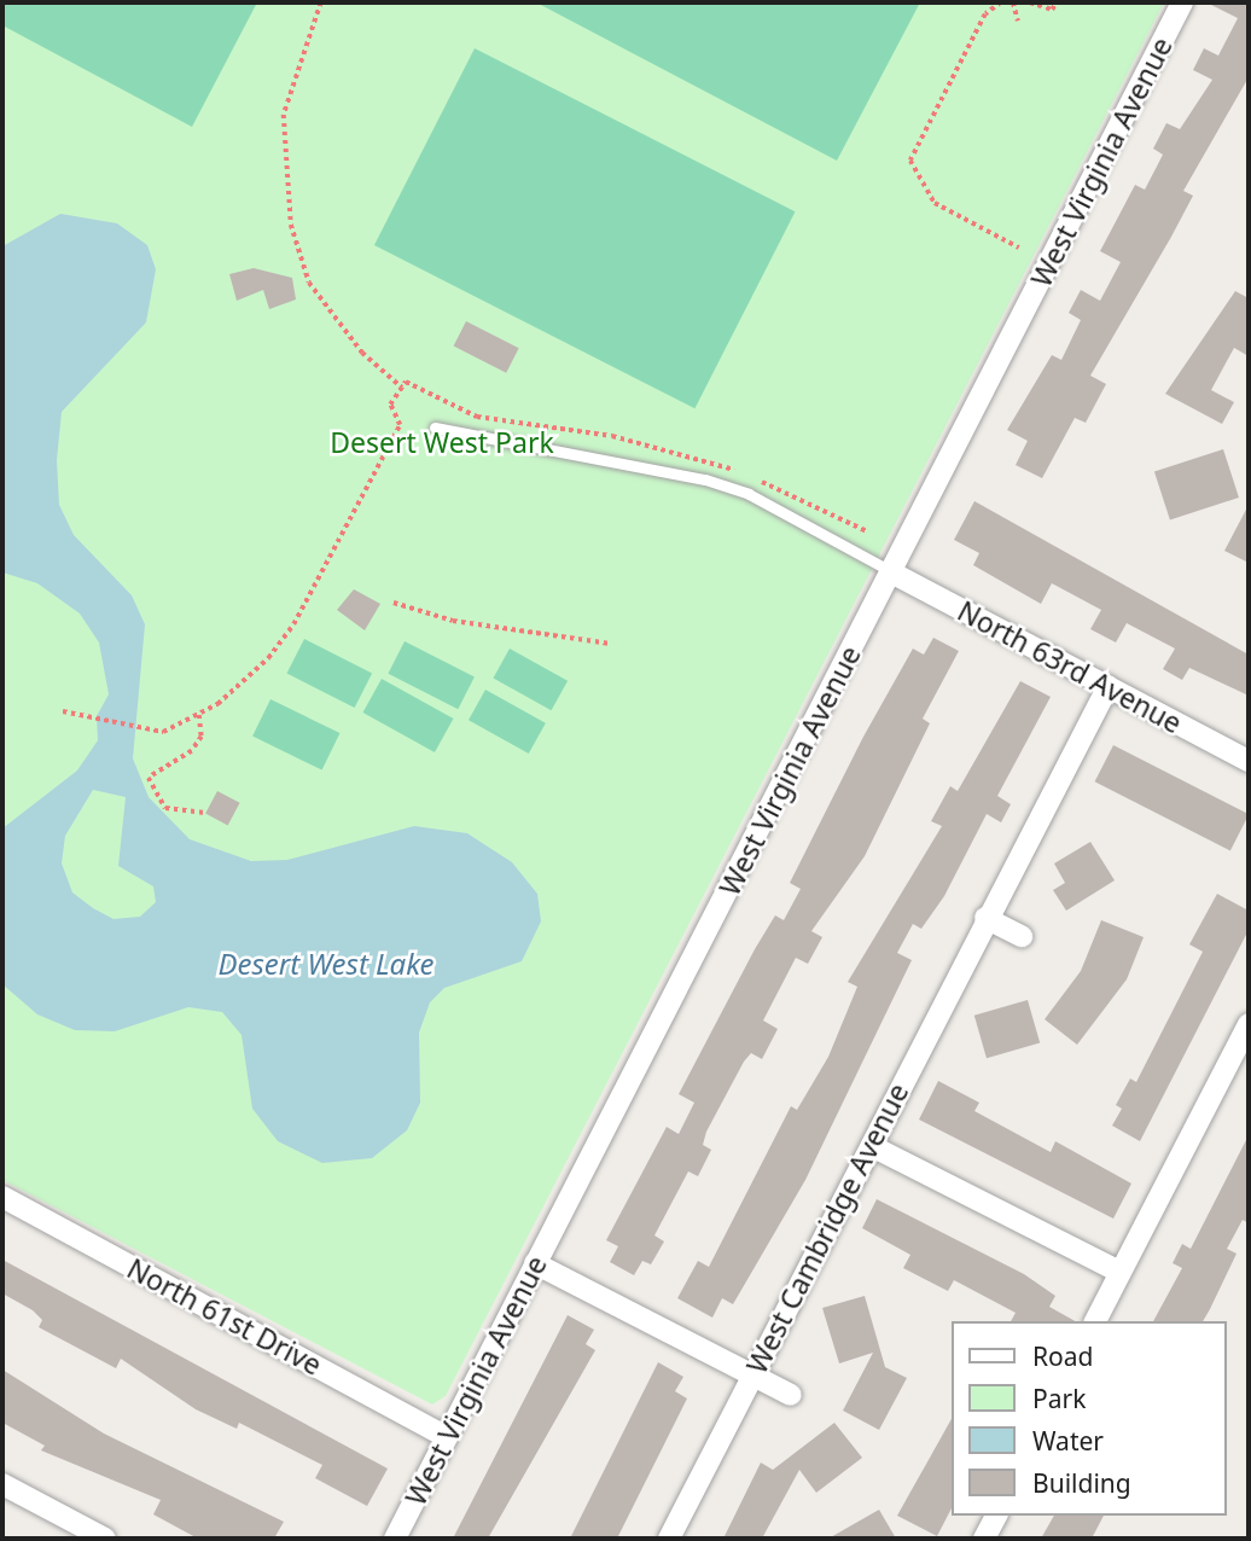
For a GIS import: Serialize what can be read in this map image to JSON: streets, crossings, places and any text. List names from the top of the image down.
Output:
{
  "streets": {
    "street": [
      "West Virginia Avenue",
      "North 63rd Avenue",
      "West Cambridge Avenue",
      "North 61st Drive"
    ]
  },
  "crossings": [
    ["West Virginia Avenue", "North 63rd Avenue"],
    ["West Virginia Avenue", "North 61st Drive"],
    ["North 63rd Avenue", "West Cambridge Avenue"]
  ],
  "water": ["Desert West Lake"],
  "parks": ["Desert West Park"],
  "legend": [
    "Road",
    "Park",
    "Water",
    "Building"
  ]
}
